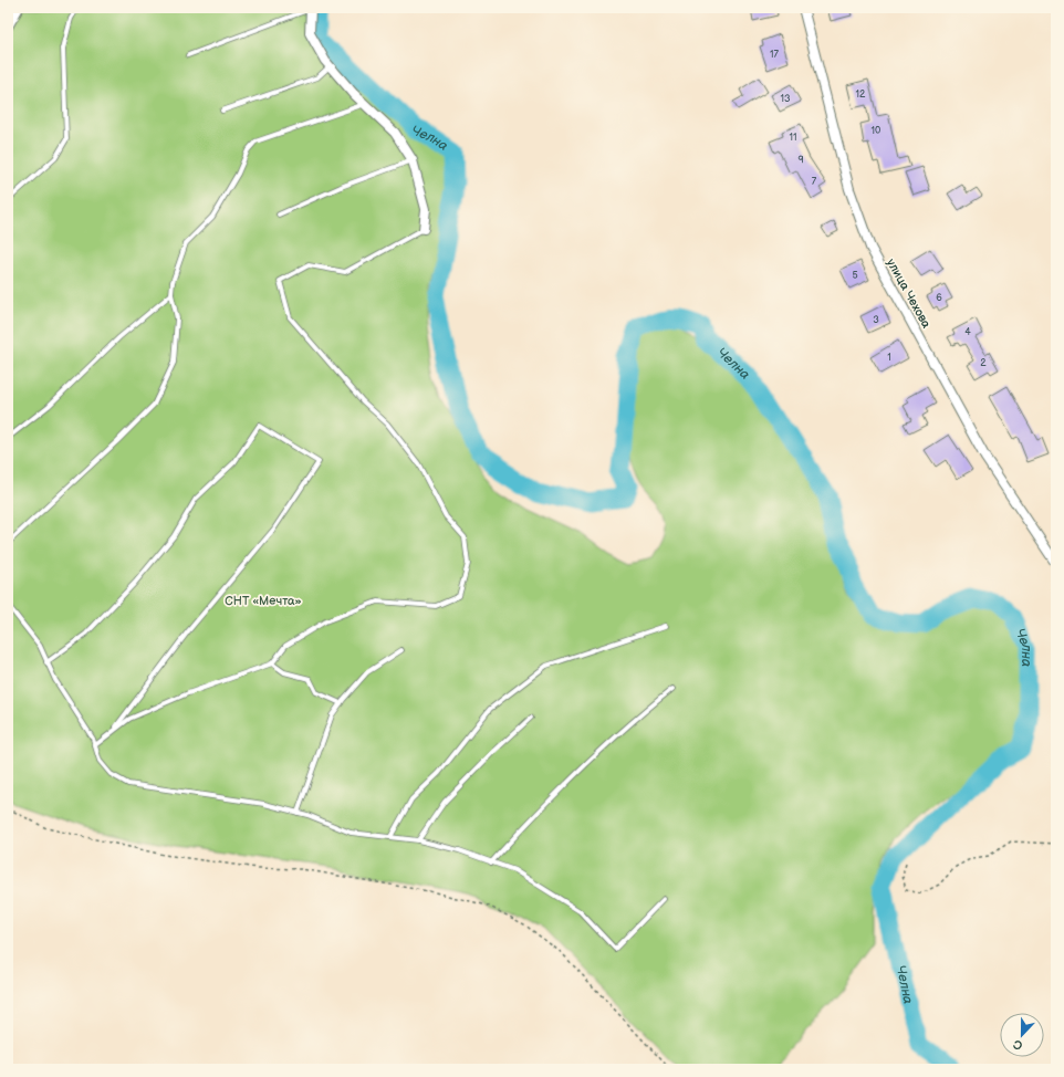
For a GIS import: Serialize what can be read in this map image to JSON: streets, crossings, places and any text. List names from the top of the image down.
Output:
{
  "streets": {
    "street": ["улица Чехова"]
  },
  "water": ["Челна"],
  "parks": ["СНТ «Мечта»"],
  "house_numbers": [
    "17",
    "12",
    "13",
    "10",
    "11",
    "9",
    "7",
    "5",
    "6",
    "3",
    "4",
    "1",
    "2"
  ],
  "north": "bottom"
}
